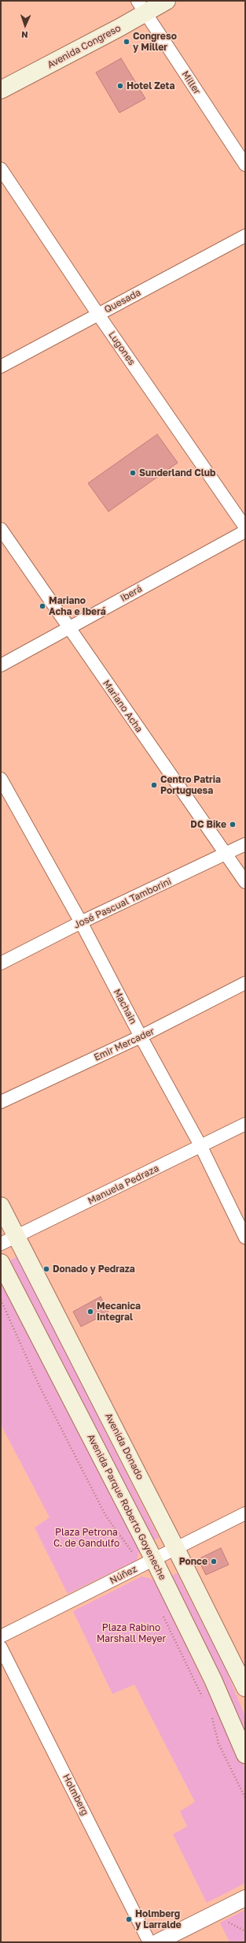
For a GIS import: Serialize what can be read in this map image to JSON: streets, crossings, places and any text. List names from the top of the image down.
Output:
{
  "streets": {
    "main road": ["Avenida Congreso", "Avenida Donado", "Avenida Parque Roberto Goyeneche"],
    "street": [
      "Miller",
      "Quesada",
      "Lugones",
      "Iberá",
      "Mariano Acha",
      "José Pascual Tamborini",
      "Machain",
      "Emir Mercader",
      "Manuela Pedraza",
      "Núñez",
      "Holmberg"
    ]
  },
  "crossings": [
    ["Avenida Congreso", "Miller"],
    ["Quesada", "Lugones"],
    ["Iberá", "Mariano Acha"],
    ["Mariano Acha", "José Pascual Tamborini"],
    ["José Pascual Tamborini", "Machain"],
    ["Machain", "Emir Mercader"],
    ["Machain", "Manuela Pedraza"],
    ["Manuela Pedraza", "Avenida Donado"],
    ["Avenida Donado", "Núñez"],
    ["Avenida Parque Roberto Goyeneche", "Núñez"]
  ],
  "parks": ["Plaza Petrona C. de Gandulfo", "Plaza Rabino Marshall Meyer"],
  "places": [
    "Congreso y Miller",
    "Hotel Zeta",
    "Sunderland Club",
    "Mariano Acha e Iberá",
    "Centro Patria Portuguesa",
    "DC Bike",
    "Donado y Pedraza",
    "Mecanica Integral",
    "Ponce",
    "Holmberg y Larralde"
  ],
  "north": "bottom"
}
